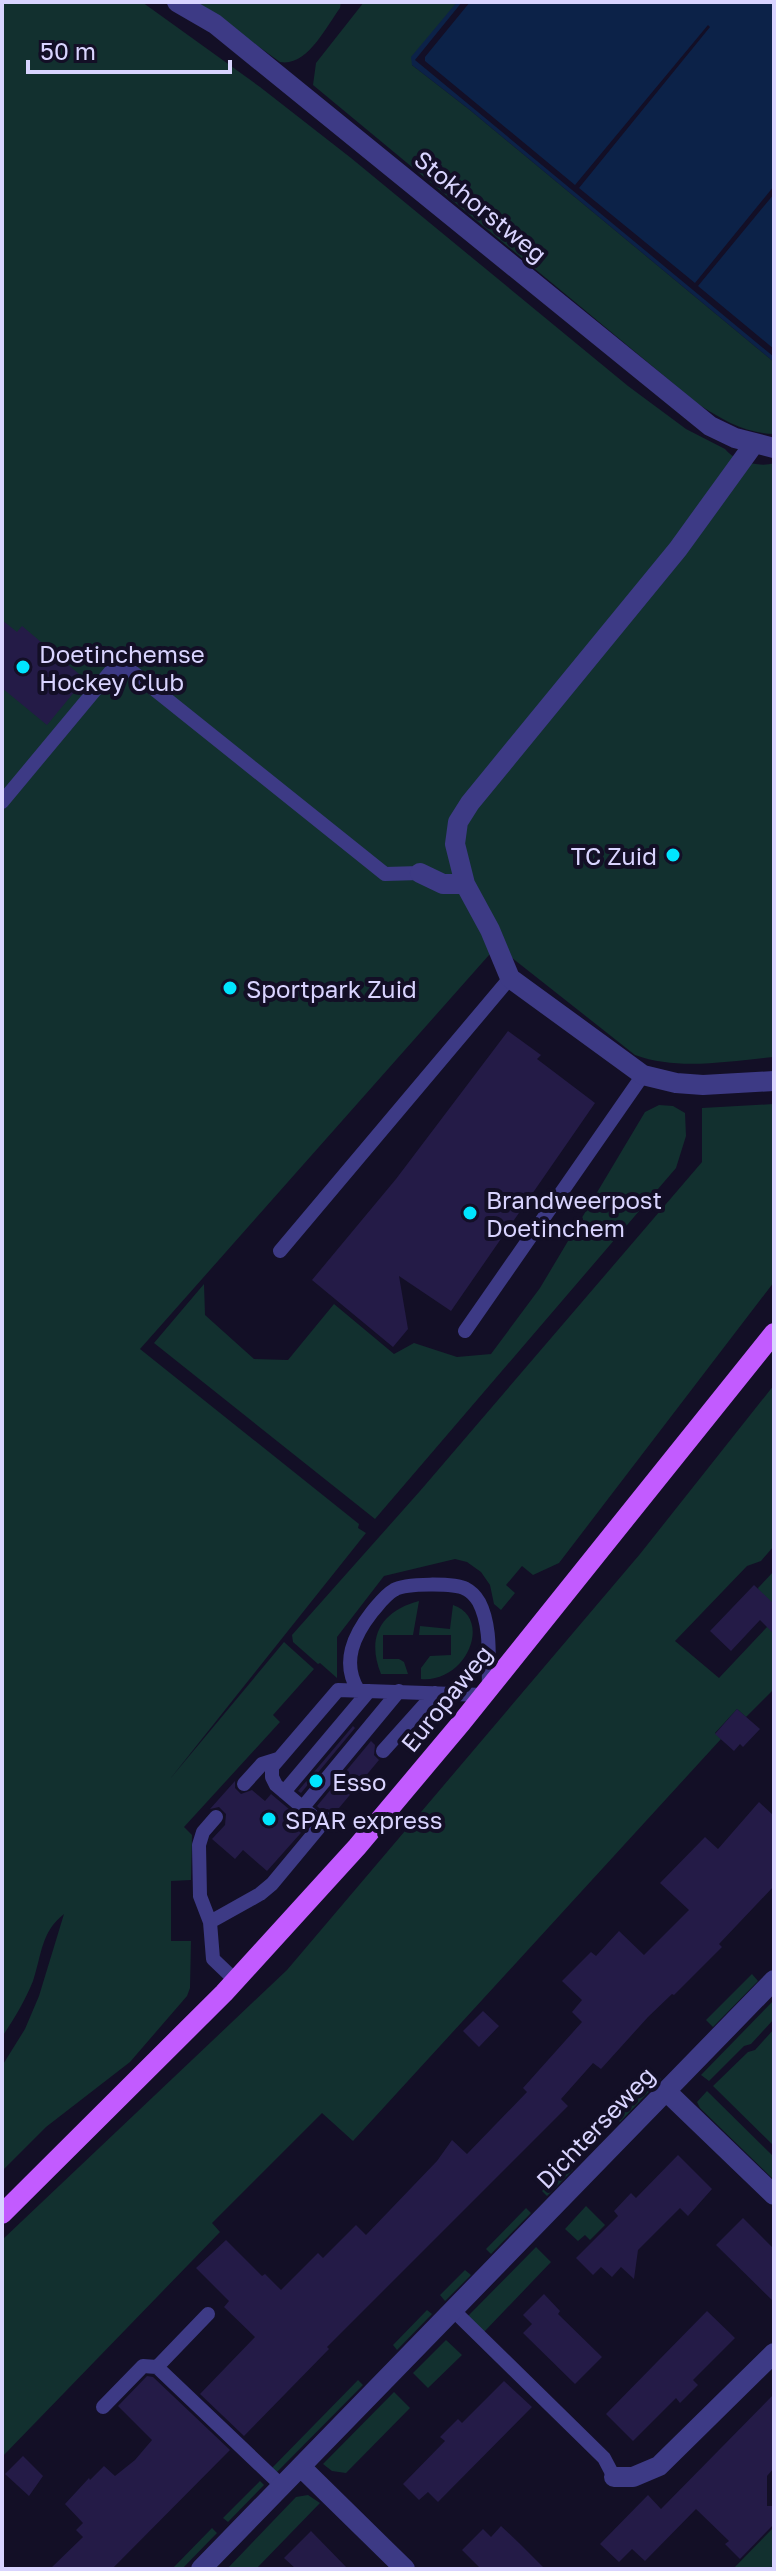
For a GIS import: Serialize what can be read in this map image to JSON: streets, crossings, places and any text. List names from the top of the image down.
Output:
{
  "streets": {
    "main road": ["Europaweg"],
    "street": ["Stokhorstweg", "Dichterseweg"]
  },
  "places": [
    "Doetinchemse Hockey Club",
    "TC Zuid",
    "Sportpark Zuid",
    "Brandweerpost Doetinchem",
    "Esso",
    "SPAR express"
  ],
  "scale_bar": "50 m"
}
